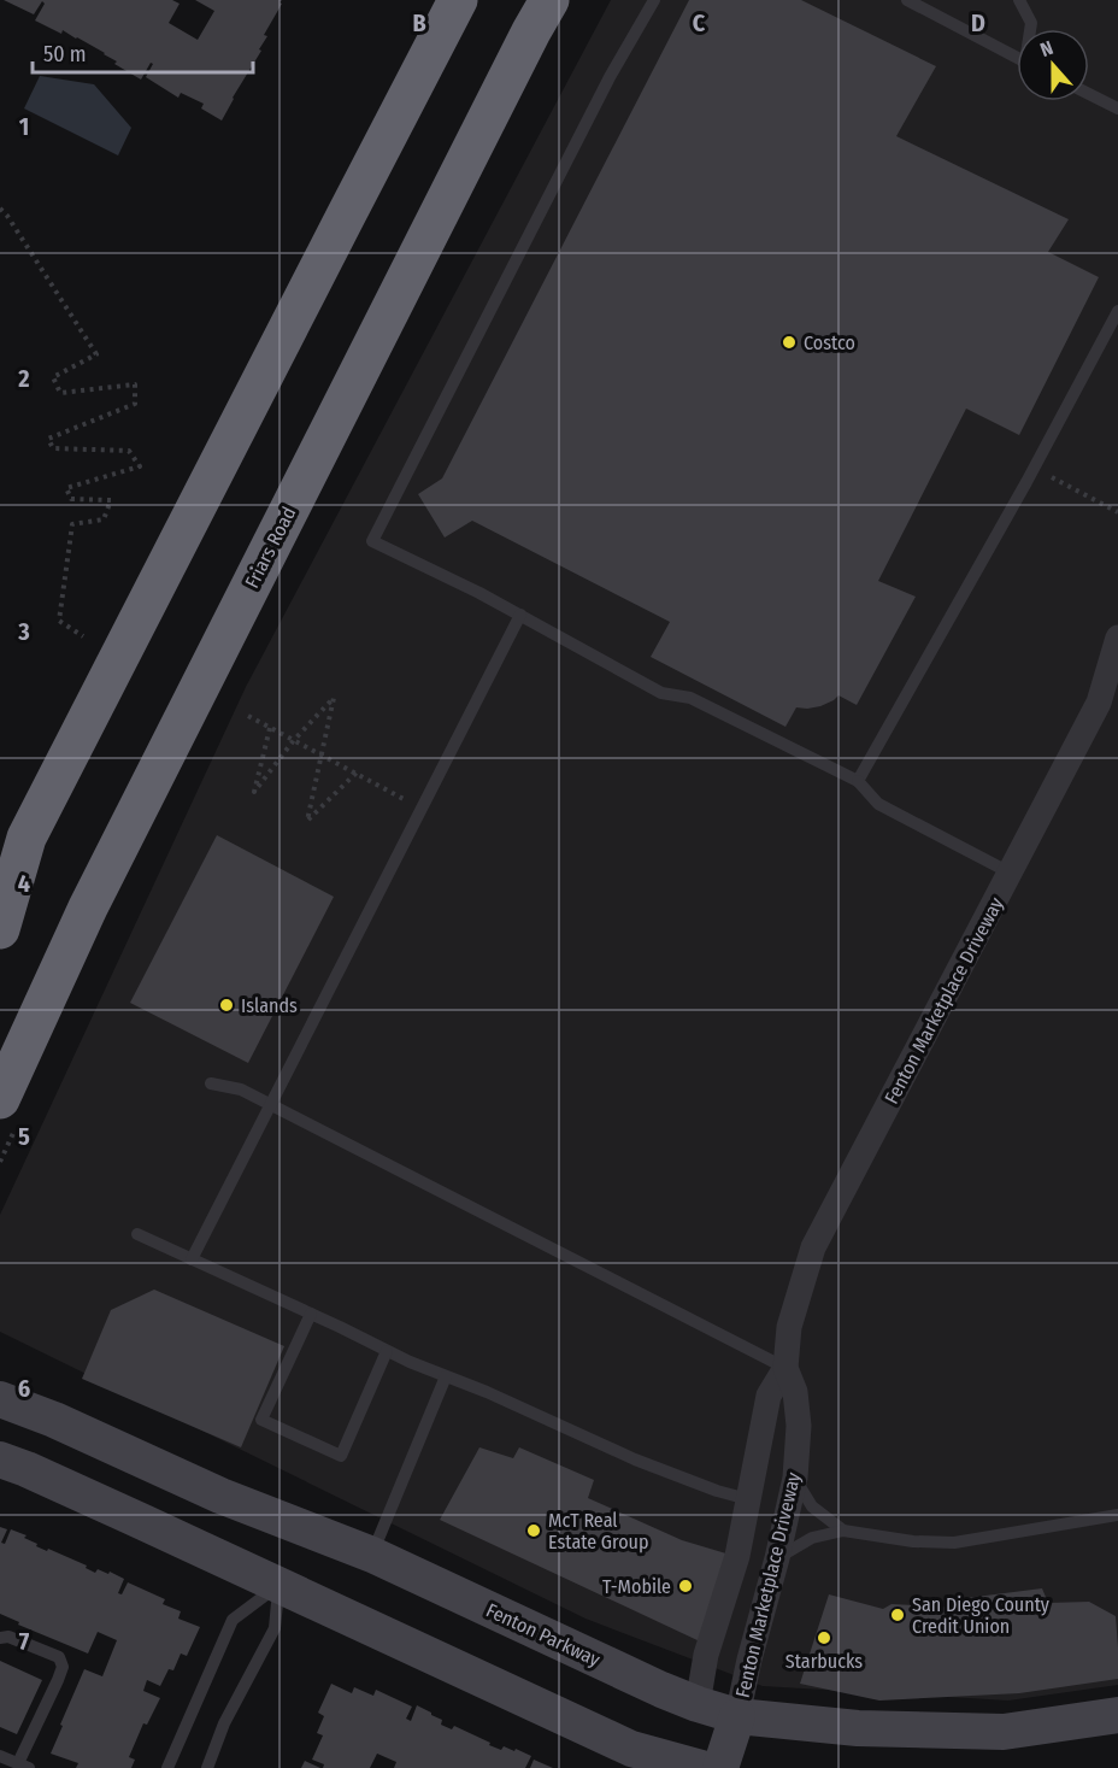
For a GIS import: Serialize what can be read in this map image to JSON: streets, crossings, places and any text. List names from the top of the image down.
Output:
{
  "streets": {
    "highway": ["Friars Road"],
    "main road": ["Fenton Parkway"],
    "street": ["Fenton Marketplace Driveway"]
  },
  "crossings": [
    ["Fenton Marketplace Driveway", "Fenton Parkway"]
  ],
  "places": [
    "Costco",
    "Islands",
    "McT Real Estate Group",
    "T-Mobile",
    "San Diego County Credit Union",
    "Starbucks"
  ],
  "scale_bar": "50 m",
  "north": "top",
  "grid": {
    "columns": ["B", "C", "D"],
    "rows": [
      "1",
      "2",
      "3",
      "4",
      "5",
      "6",
      "7"
    ]
  }
}
